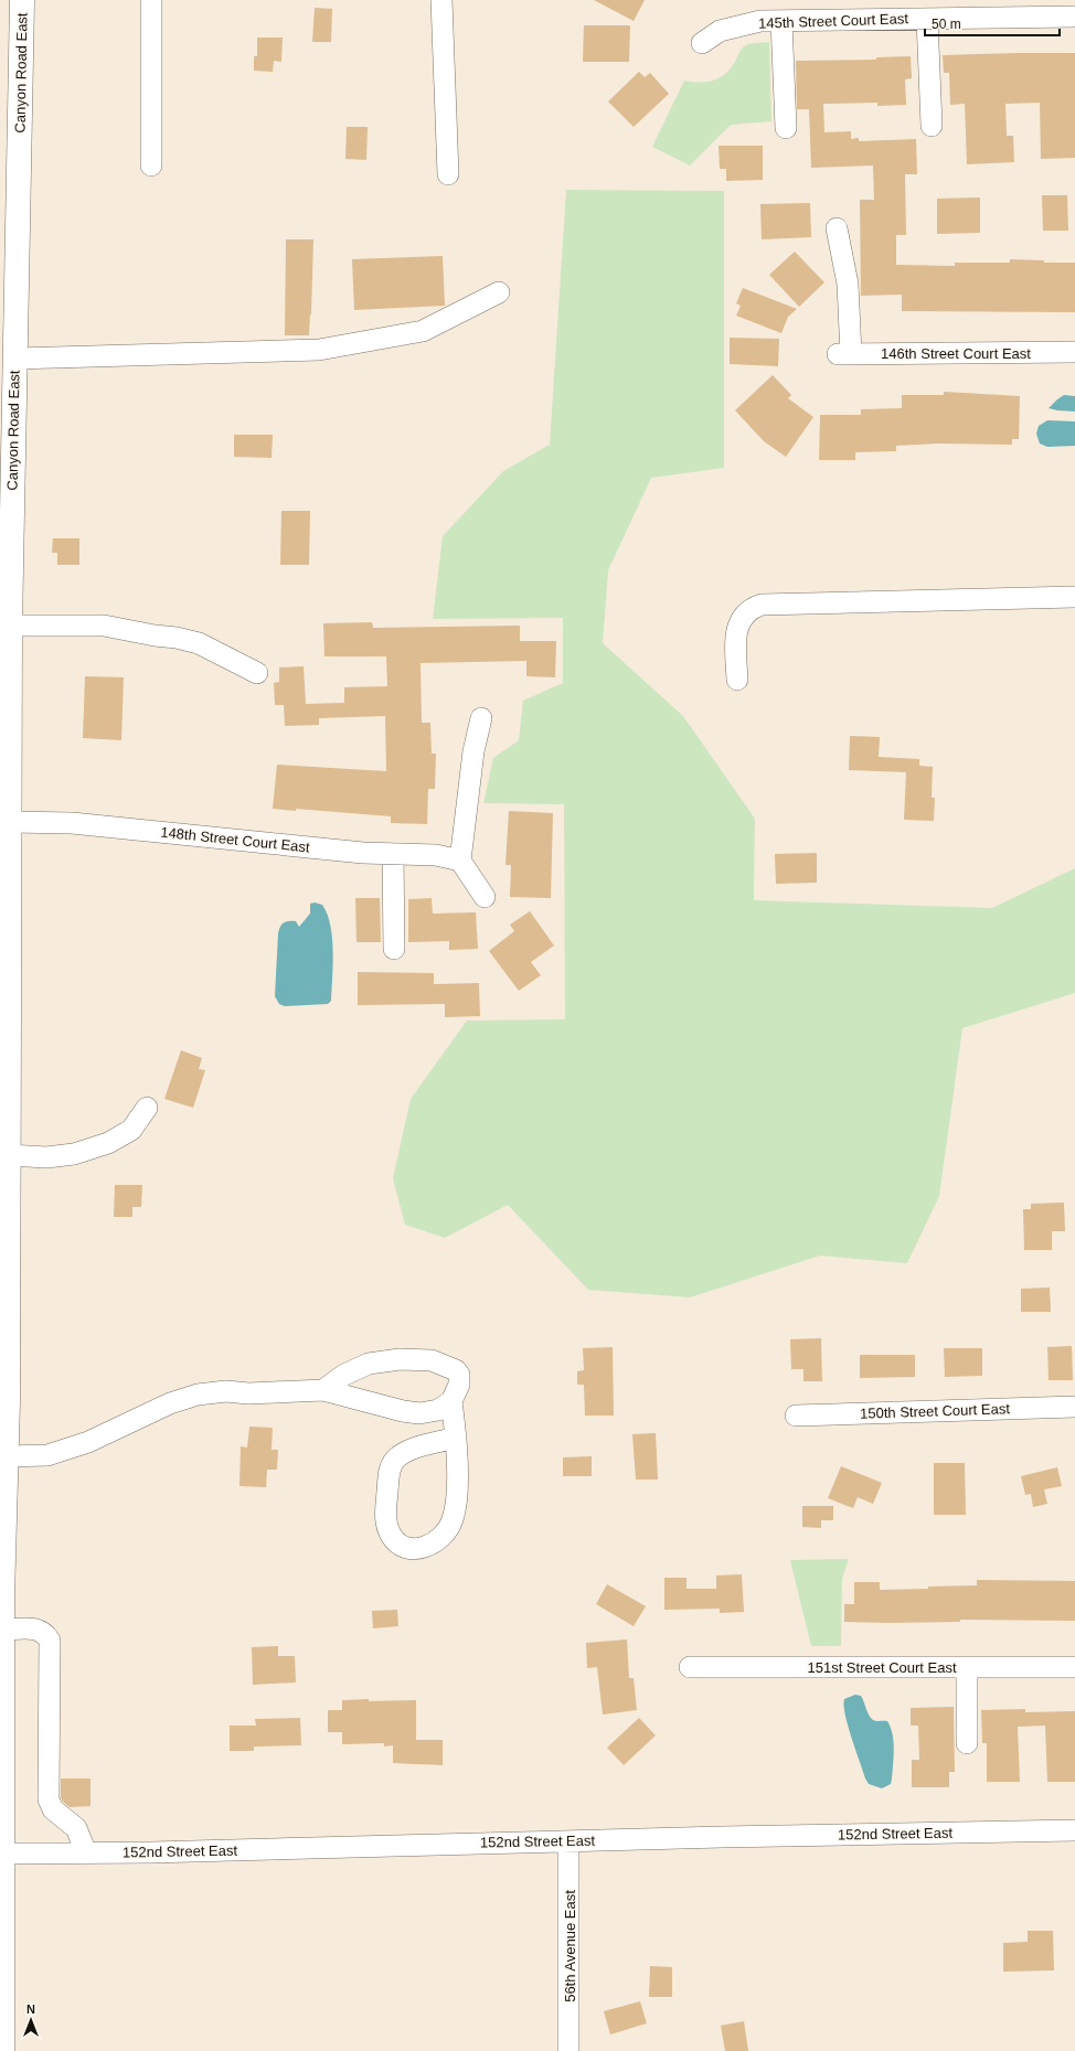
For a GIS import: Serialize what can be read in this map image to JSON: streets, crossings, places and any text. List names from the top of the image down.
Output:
{
  "streets": {
    "main road": ["Canyon Road East"],
    "street": [
      "145th Street Court East",
      "146th Street Court East",
      "148th Street Court East",
      "150th Street Court East",
      "151st Street Court East",
      "152nd Street East",
      "56th Avenue East"
    ]
  },
  "crossings": [
    ["Canyon Road East", "148th Street Court East"],
    ["Canyon Road East", "152nd Street East"],
    ["152nd Street East", "56th Avenue East"]
  ],
  "scale_bar": "50 m",
  "north": "top"
}
